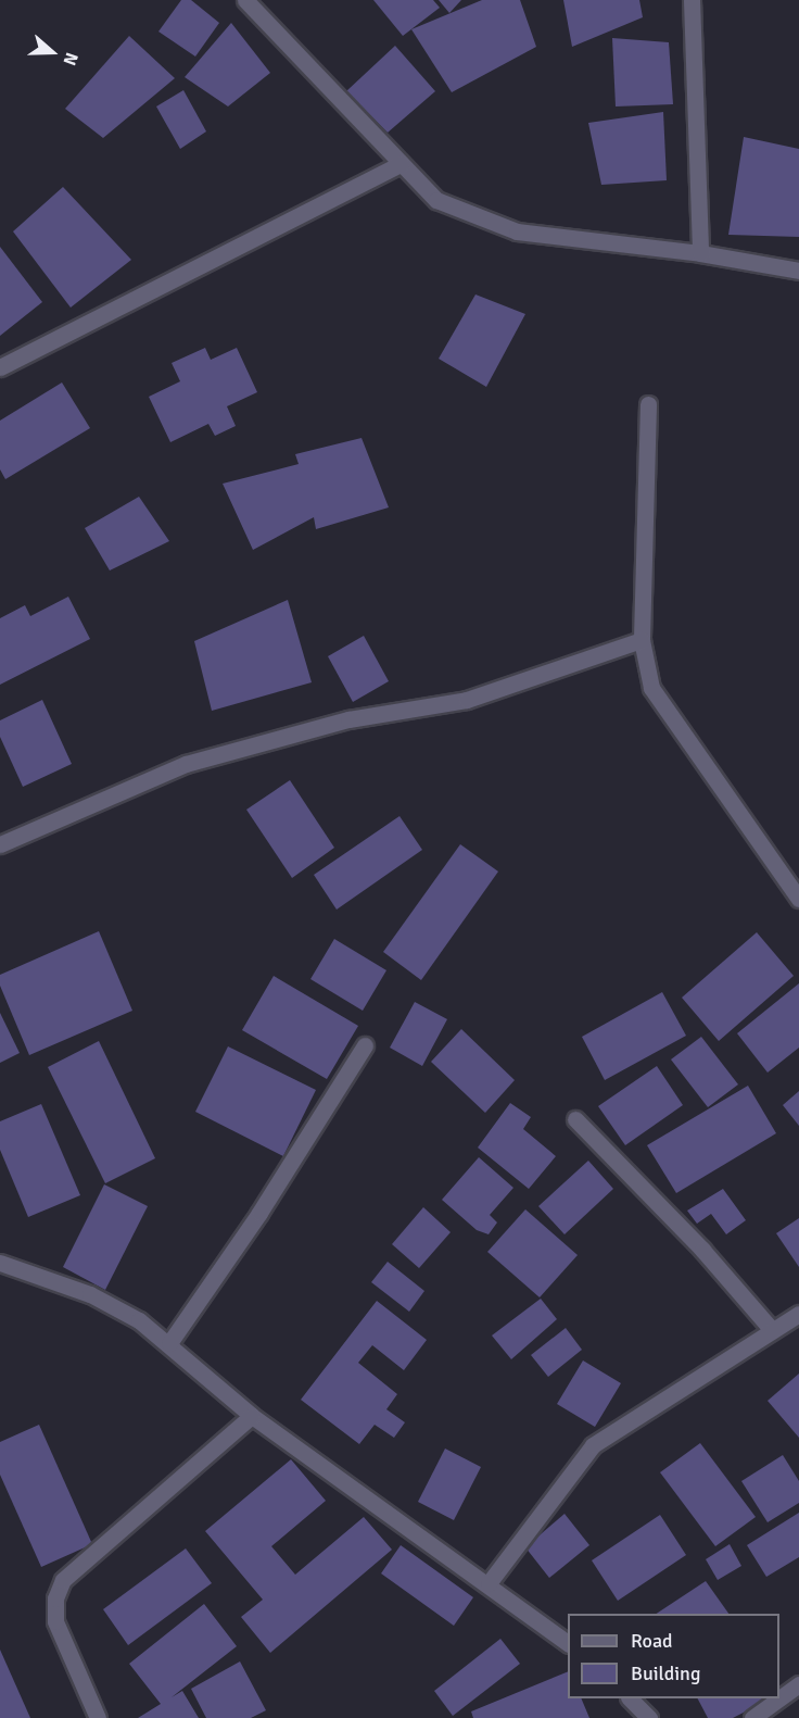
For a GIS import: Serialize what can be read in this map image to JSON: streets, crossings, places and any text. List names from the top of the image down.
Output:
{
  "legend": ["Road", "Building"],
  "north": "right"
}
